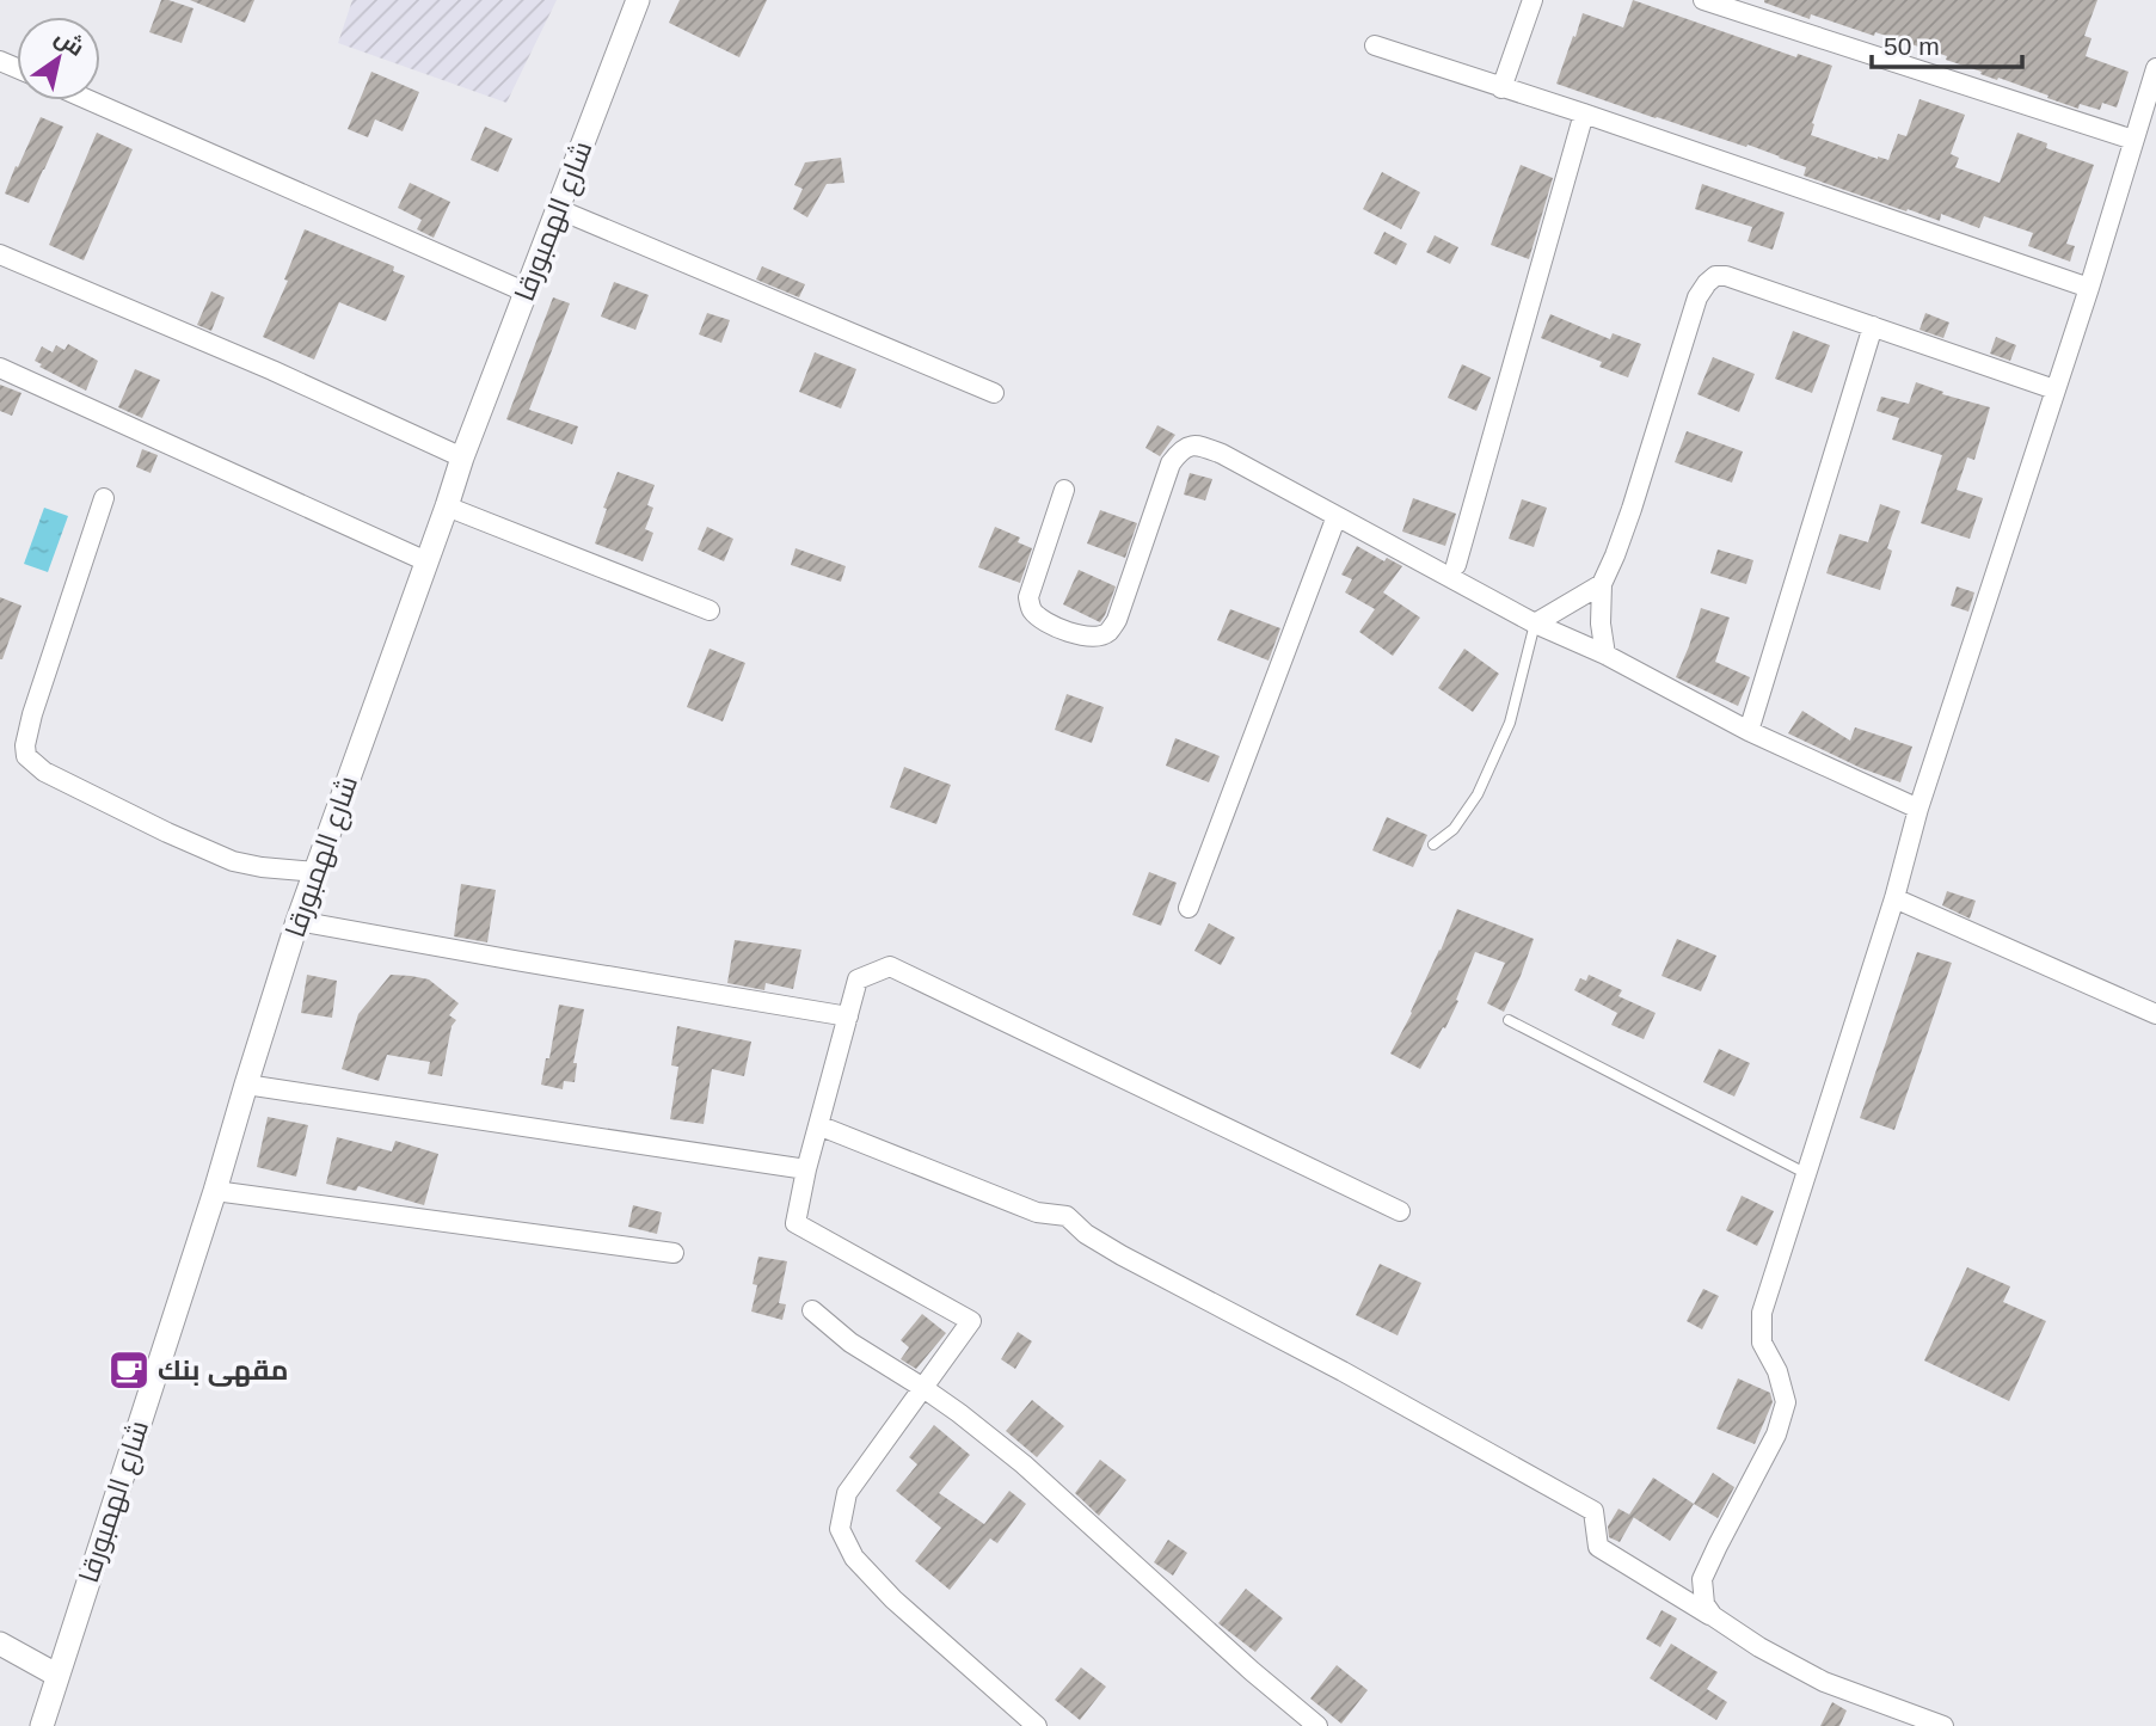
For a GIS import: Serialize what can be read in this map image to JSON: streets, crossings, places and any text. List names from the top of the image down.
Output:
{
  "streets": {
    "street": ["شارع الهمبورقا"]
  },
  "places": {
    "cafe": ["مقهى بنك"]
  },
  "scale_bar": "50 m",
  "north": "top right"
}
